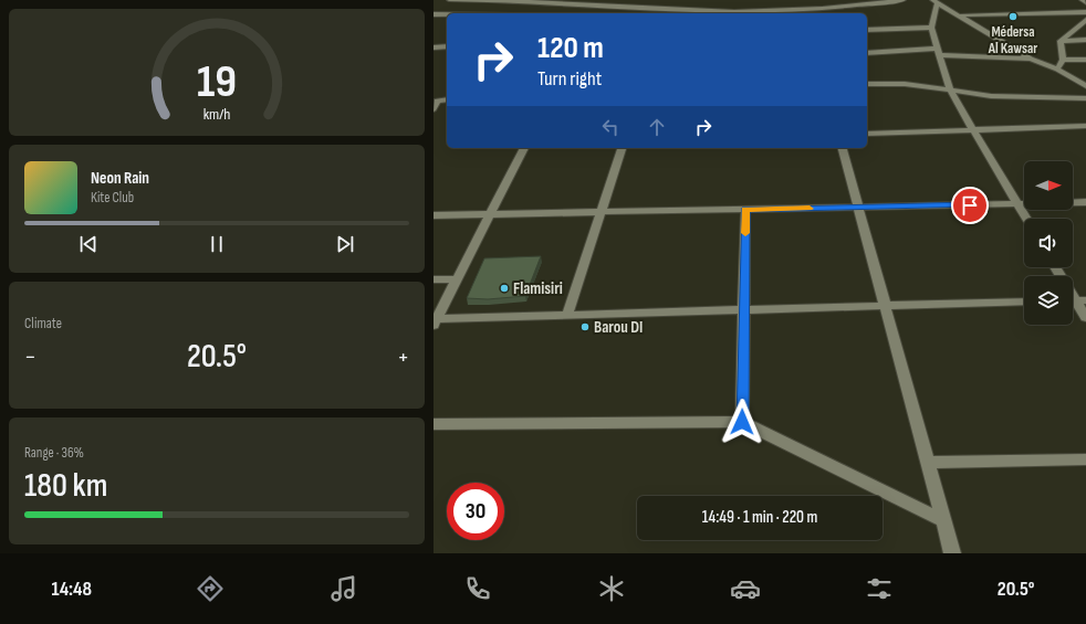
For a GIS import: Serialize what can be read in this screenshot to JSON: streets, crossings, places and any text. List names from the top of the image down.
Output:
{
  "places": ["Médersa Al Kawsar", "Flamisiri", "Barou DI"],
  "north": "right",
  "page": {
    "turn": ["120 m", "Turn right"],
    "song": ["Neon Rain", "Kite Club"],
    "tile": [
      "Climate",
      ["Range · 36%", "180 km"]
    ],
    "heat": ["−", "20.5°", "+"],
    "limit": "30",
    "trip": "14:49 · 1 min · 220 m",
    "tabs": ["14:48", "20.5°"],
    "gauge": ["19", "km/h"]
  }
}
